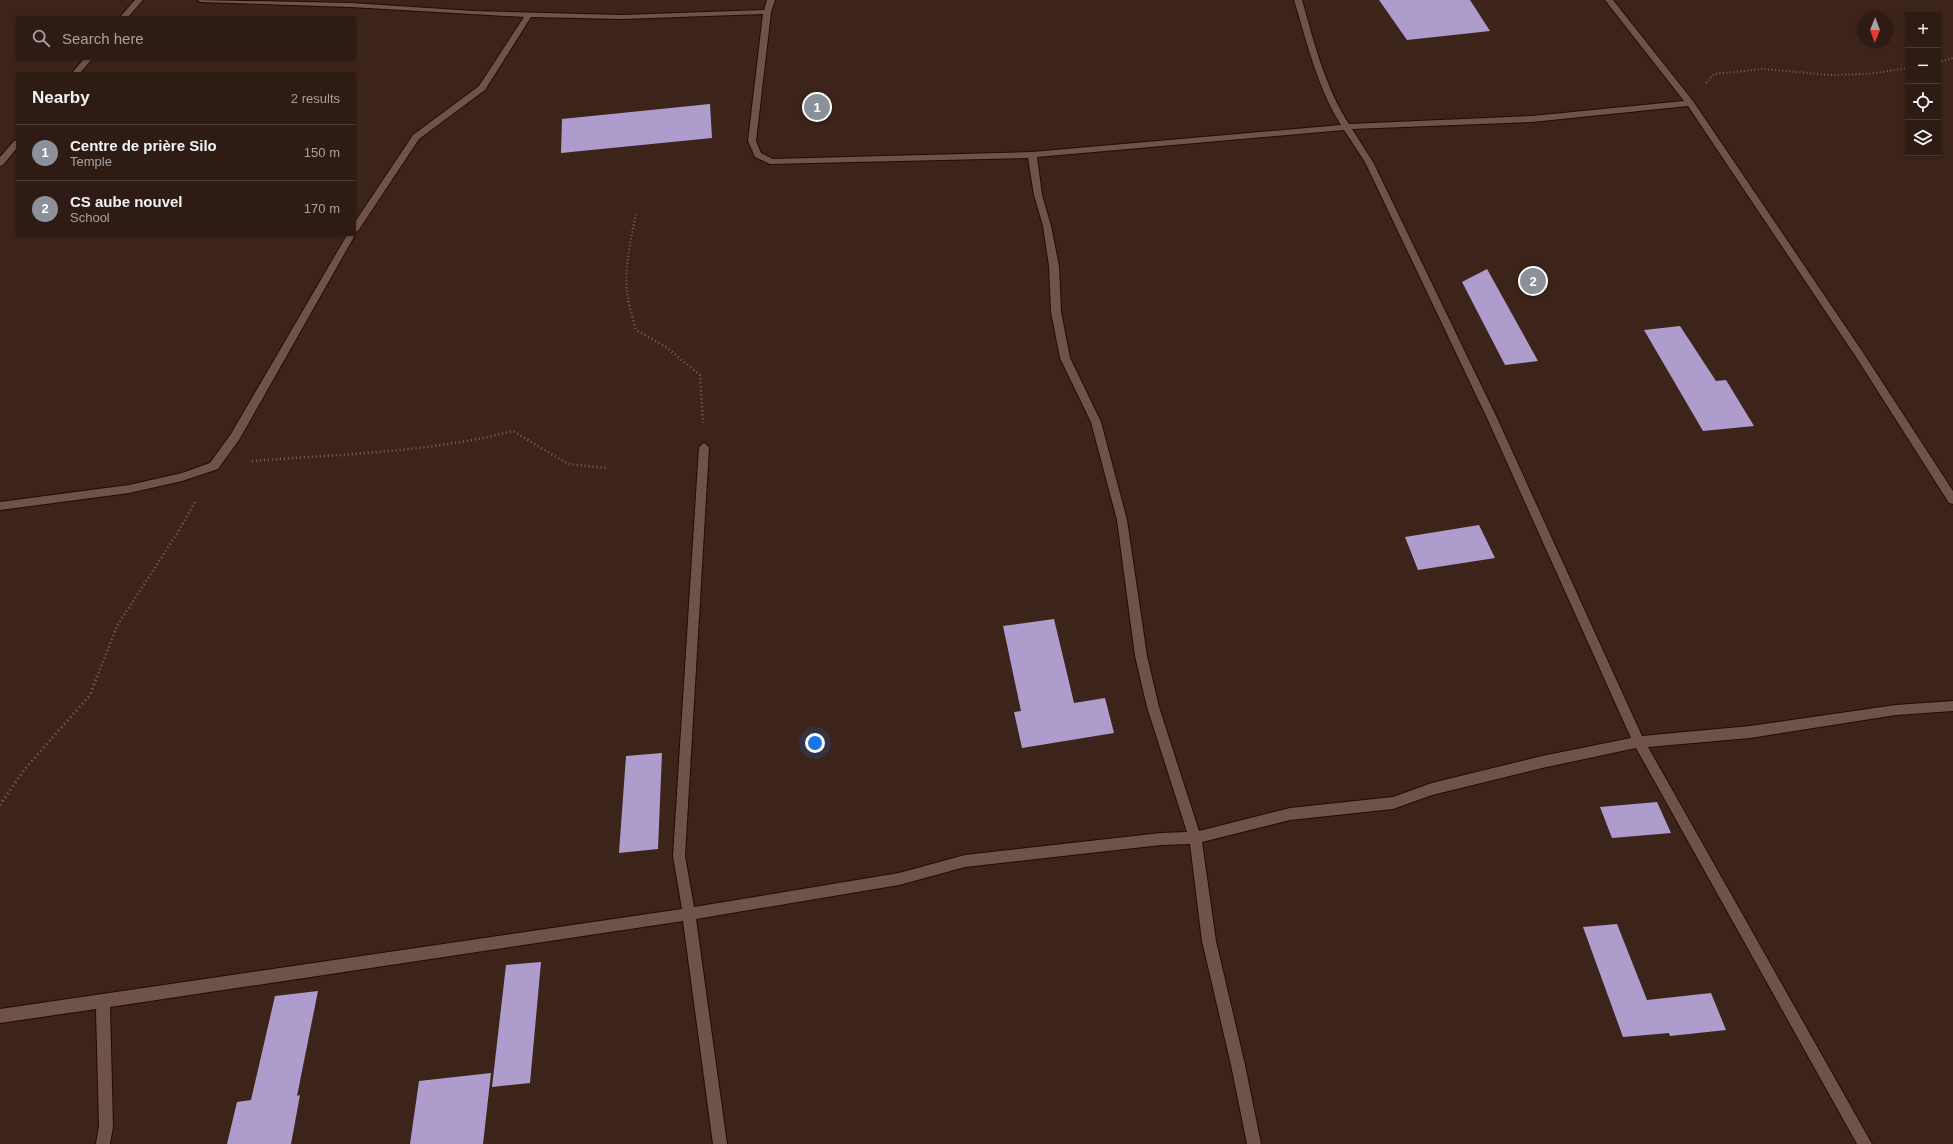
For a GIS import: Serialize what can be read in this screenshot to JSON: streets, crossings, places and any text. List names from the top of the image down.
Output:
{
  "north": "bottom",
  "page": {
    "map_buttons": ["+", "−"],
    "search": "Search here",
    "heading": ["Nearby", "2 results"],
    "pins": ["1", "2"],
    "list": [
      {
        "mark": "1",
        "name": "Centre de prière Silo",
        "note": "Temple",
        "value": "150 m"
      },
      {
        "mark": "2",
        "name": "CS aube nouvel",
        "note": "School",
        "value": "170 m"
      }
    ]
  }
}
